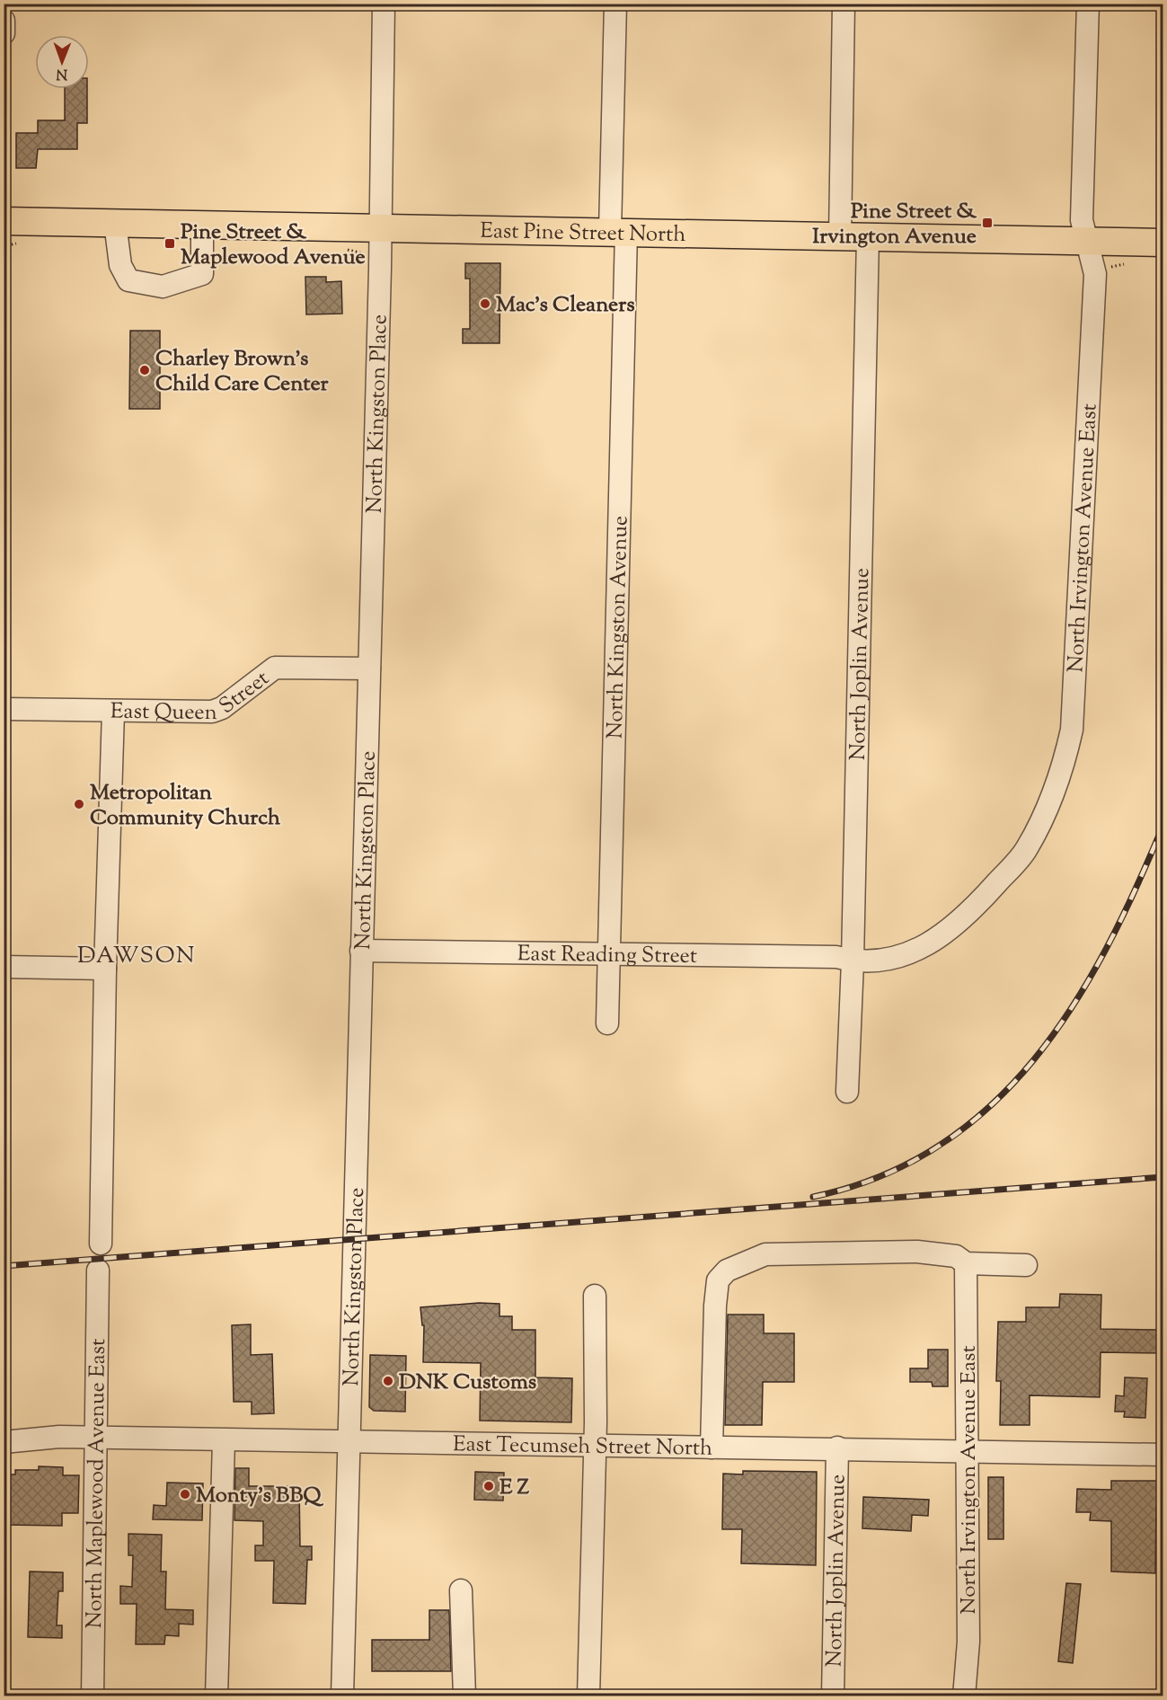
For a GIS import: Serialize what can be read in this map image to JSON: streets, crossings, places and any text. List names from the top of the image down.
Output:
{
  "streets": {
    "main road": ["East Pine Street North"],
    "street": [
      "North Kingston Place",
      "North Irvington Avenue East",
      "North Kingston Avenue",
      "North Joplin Avenue",
      "East Queen Street",
      "East Reading Street",
      "East Tecumseh Street North",
      "North Maplewood Avenue East"
    ]
  },
  "crossings": [
    ["East Pine Street North", "North Kingston Place"],
    ["East Pine Street North", "North Irvington Avenue East"],
    ["East Pine Street North", "North Kingston Avenue"],
    ["East Pine Street North", "North Joplin Avenue"],
    ["North Kingston Place", "East Queen Street"],
    ["North Kingston Place", "East Reading Street"],
    ["North Kingston Place", "East Tecumseh Street North"],
    ["North Irvington Avenue East", "North Joplin Avenue"],
    ["North Irvington Avenue East", "East Reading Street"],
    ["North Irvington Avenue East", "East Tecumseh Street North"],
    ["North Kingston Avenue", "East Reading Street"],
    ["North Joplin Avenue", "East Reading Street"],
    ["North Joplin Avenue", "East Tecumseh Street North"],
    ["East Tecumseh Street North", "North Maplewood Avenue East"]
  ],
  "districts": ["DAWSON"],
  "places": {
    "transit": ["Pine Street & Irvington Avenue", "Pine Street & Maplewood Avenue"],
    "other": [
      "Mac's Cleaners",
      "Charley Brown's Child Care Center",
      "Metropolitan Community Church",
      "DNK Customs",
      "E Z",
      "Monty's BBQ"
    ]
  },
  "north": "bottom"
}
